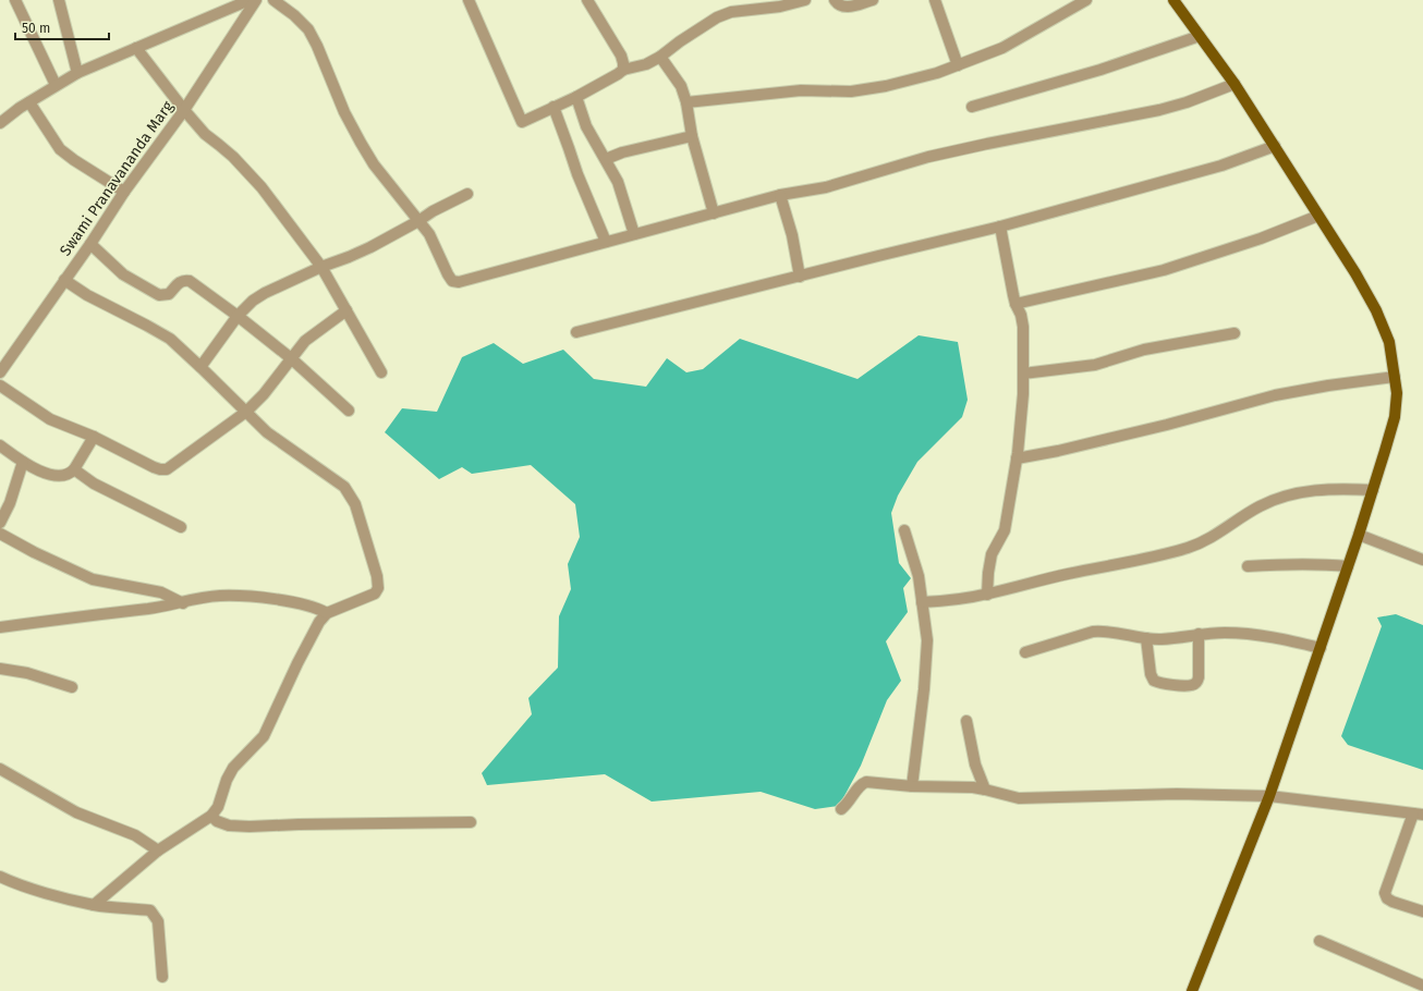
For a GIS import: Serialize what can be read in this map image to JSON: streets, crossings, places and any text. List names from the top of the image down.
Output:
{
  "streets": {
    "street": ["Swami Pranavananda Marg"]
  },
  "scale_bar": "50 m"
}
